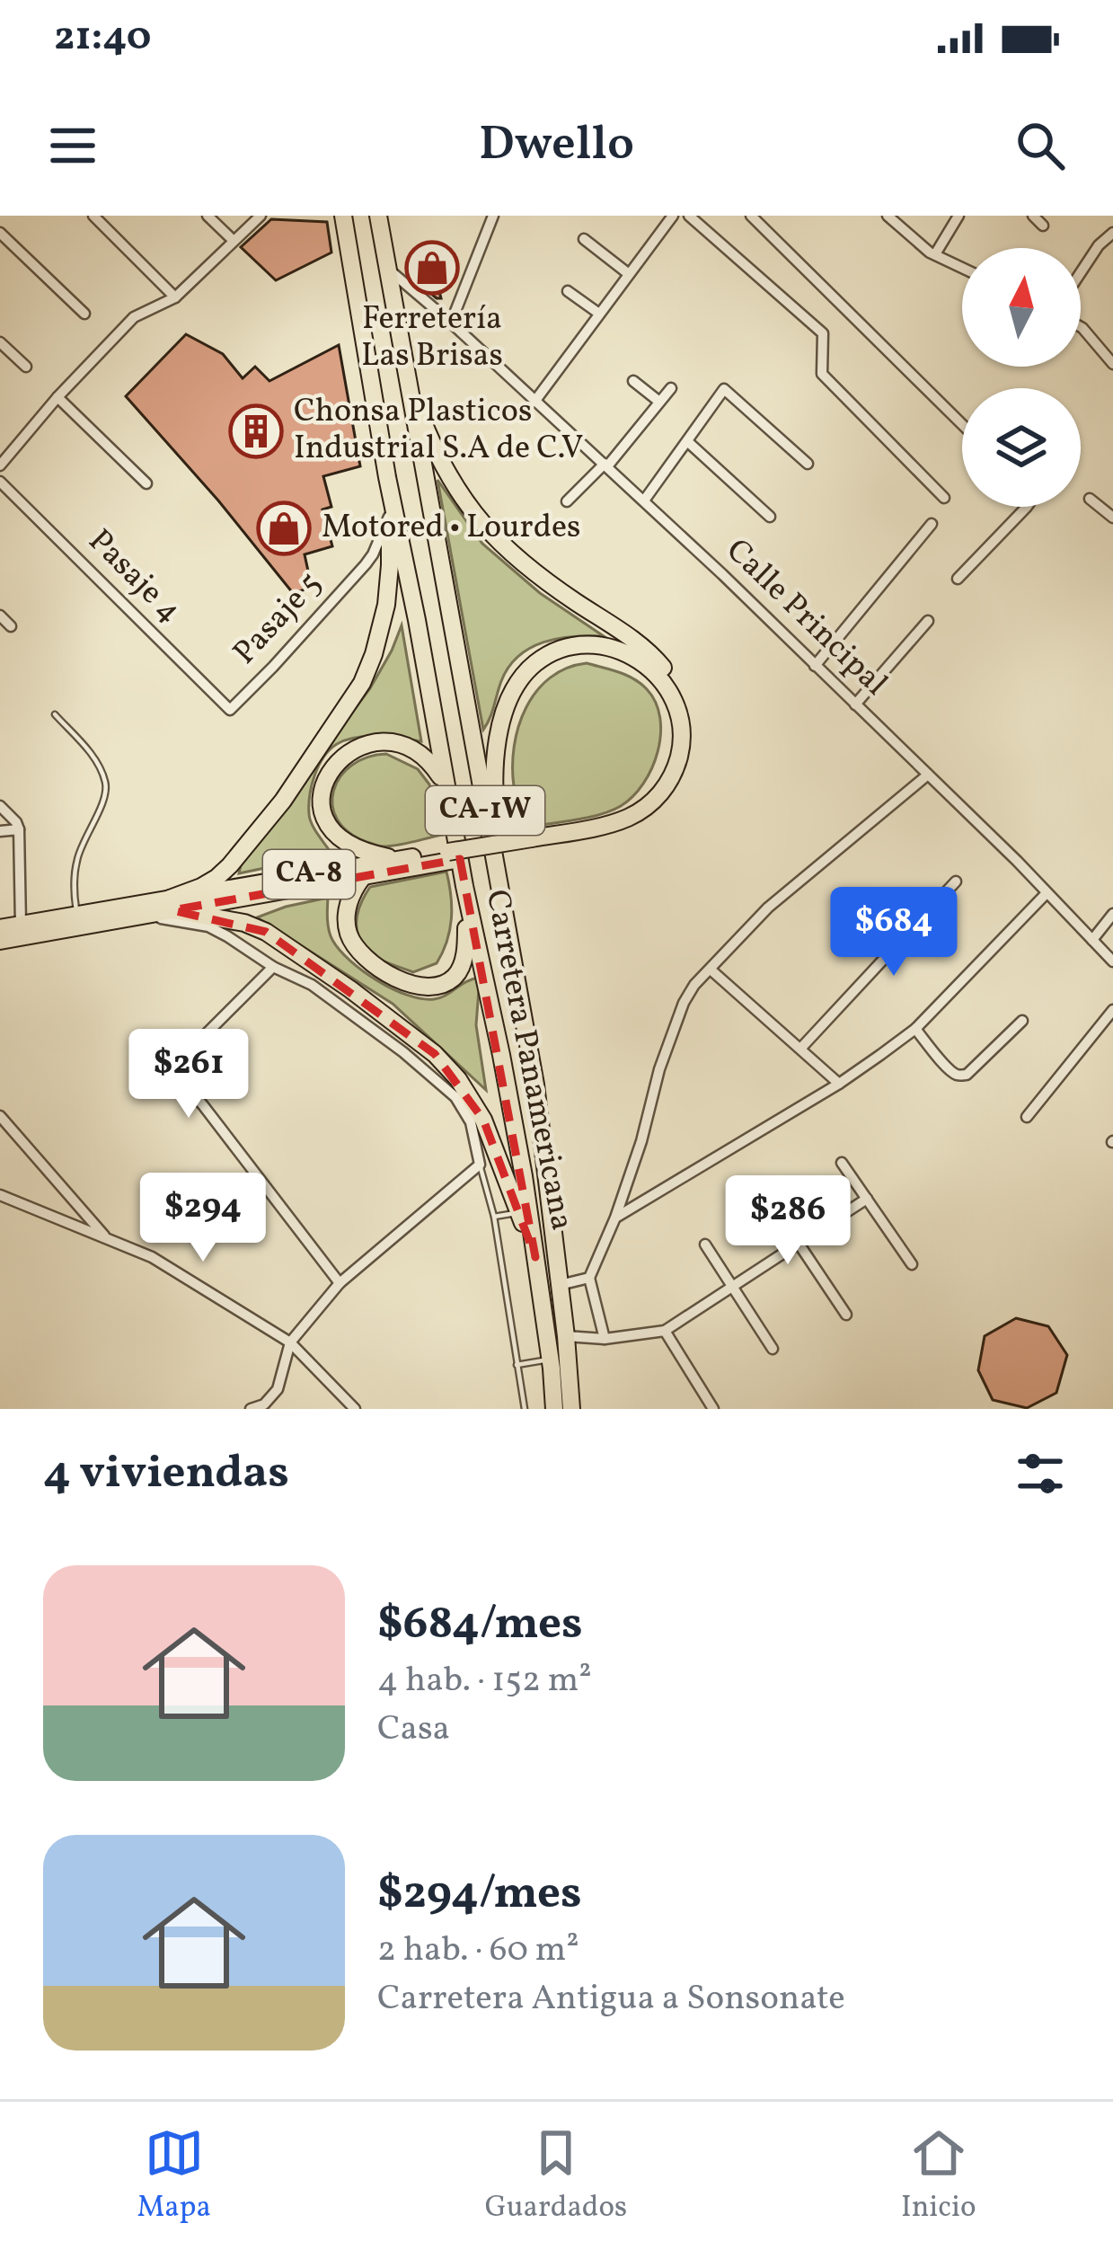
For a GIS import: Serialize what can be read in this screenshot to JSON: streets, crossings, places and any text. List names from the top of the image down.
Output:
{
  "streets": {
    "highway": ["CA-1W", "CA-8", "Carretera Panamericana"],
    "street": ["Pasaje 4", "Calle Principal", "Pasaje 5"]
  },
  "crossings": [
    ["Pasaje 4", "Pasaje 5"],
    ["Calle Principal", "Carretera Panamericana"]
  ],
  "places": {
    "shop": ["Ferretería Las Brisas", "Motored • Lourdes"],
    "building": ["Chonsa Plasticos Industrial S.A de C.V"]
  },
  "north": "top",
  "page": {
    "status": "21:40",
    "header": "Dwello",
    "price": [
      "$684",
      "$261",
      "$294",
      "$286"
    ],
    "heading": "4 viviendas",
    "list": [
      {
        "name": "$684/mes",
        "note": "4 hab. · 152 m² · Casa"
      },
      {
        "name": "$294/mes",
        "note": "2 hab. · 60 m² · Carretera Antigua a Sonsonate"
      }
    ],
    "tabs": ["Mapa", "Guardados", "Inicio"]
  }
}
